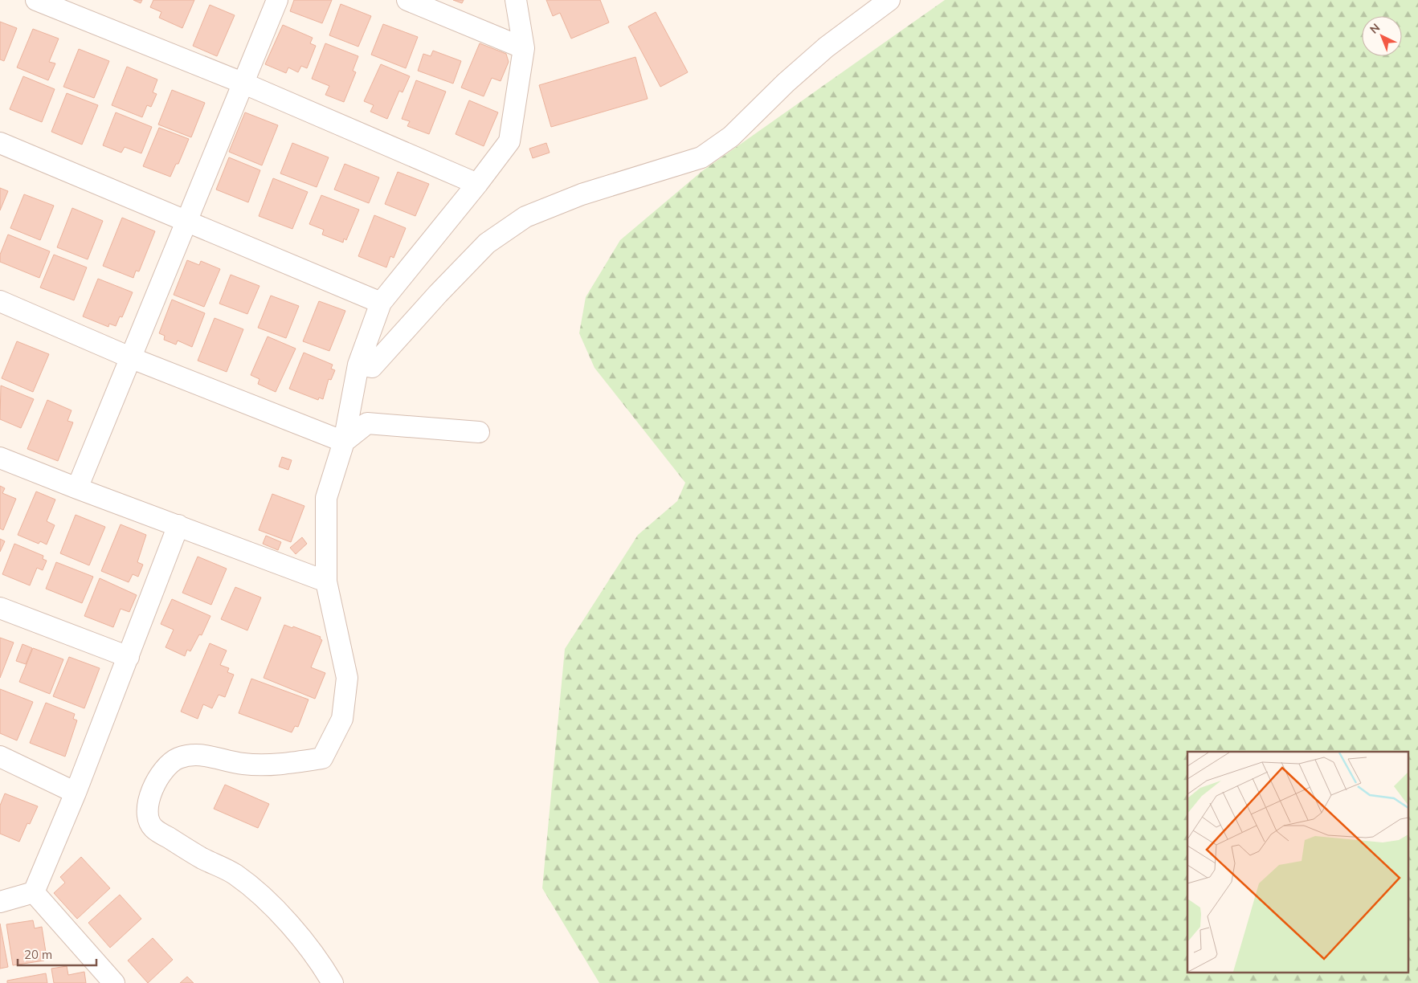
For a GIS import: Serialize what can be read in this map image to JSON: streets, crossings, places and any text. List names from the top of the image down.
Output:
{
  "scale_bar": "20 m",
  "north": "top left"
}
